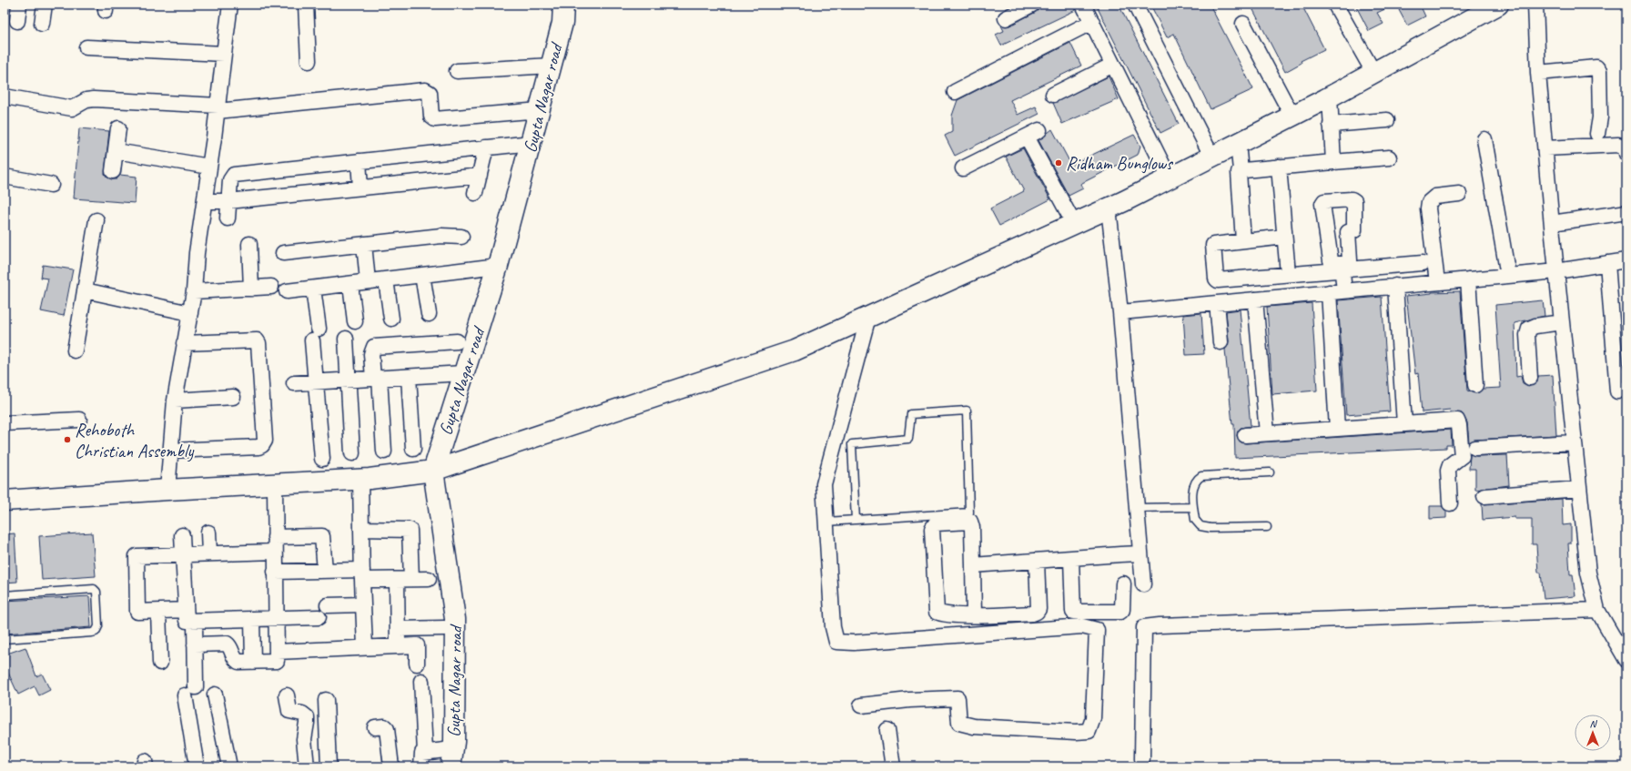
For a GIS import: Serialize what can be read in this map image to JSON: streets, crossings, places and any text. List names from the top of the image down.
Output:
{
  "streets": {
    "street": ["Gupta Nagar road"]
  },
  "places": ["Ridham Bunglows", "Rehoboth Christian Assembly"],
  "north": "top"
}
